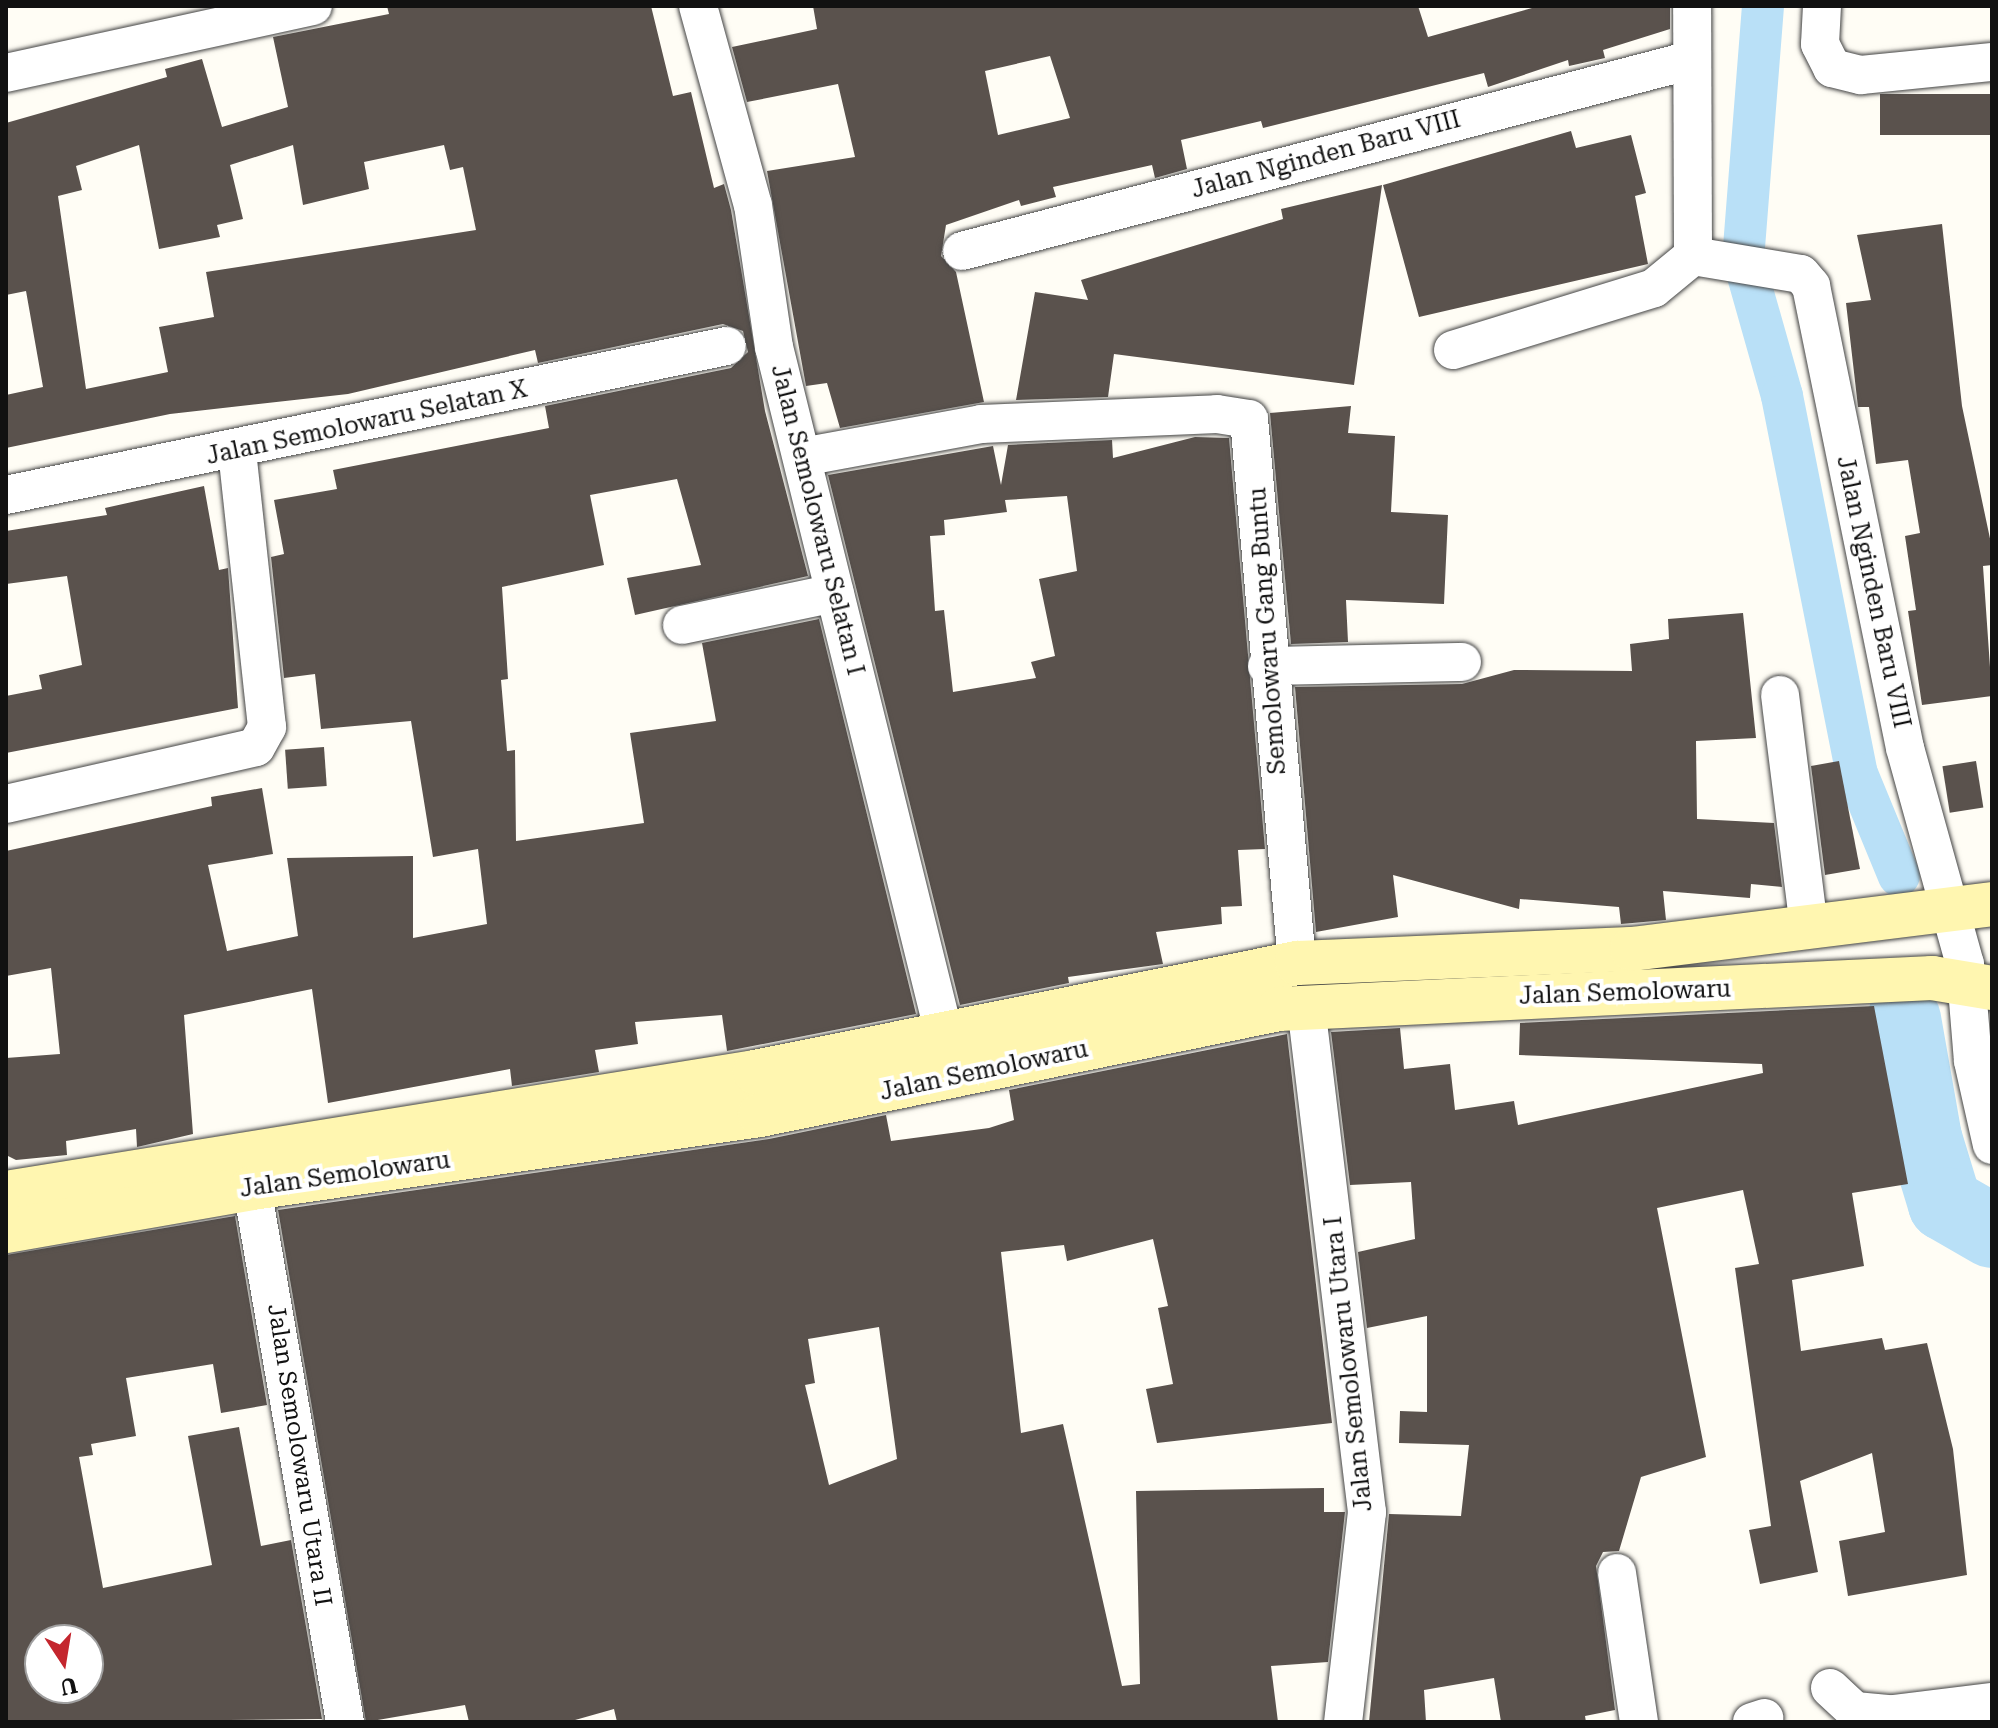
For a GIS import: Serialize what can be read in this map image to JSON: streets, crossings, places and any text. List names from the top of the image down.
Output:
{
  "streets": {
    "main road": ["Jalan Semolowaru"],
    "street": [
      "Jalan Nginden Baru VIII",
      "Jalan Semolowaru Selatan X",
      "Jalan Semolowaru Selatan I",
      "Semolowaru Gang Buntu",
      "Jalan Semolowaru Utara I",
      "Jalan Semolowaru Utara II"
    ]
  },
  "crossings": [
    ["Jalan Nginden Baru VIII", "Jalan Semolowaru"],
    ["Jalan Semolowaru Selatan I", "Semolowaru Gang Buntu"],
    ["Jalan Semolowaru Selatan I", "Jalan Semolowaru"],
    ["Semolowaru Gang Buntu", "Jalan Semolowaru"],
    ["Jalan Semolowaru", "Jalan Semolowaru Utara I"],
    ["Jalan Semolowaru", "Jalan Semolowaru Utara II"]
  ],
  "north": "bottom"
}
